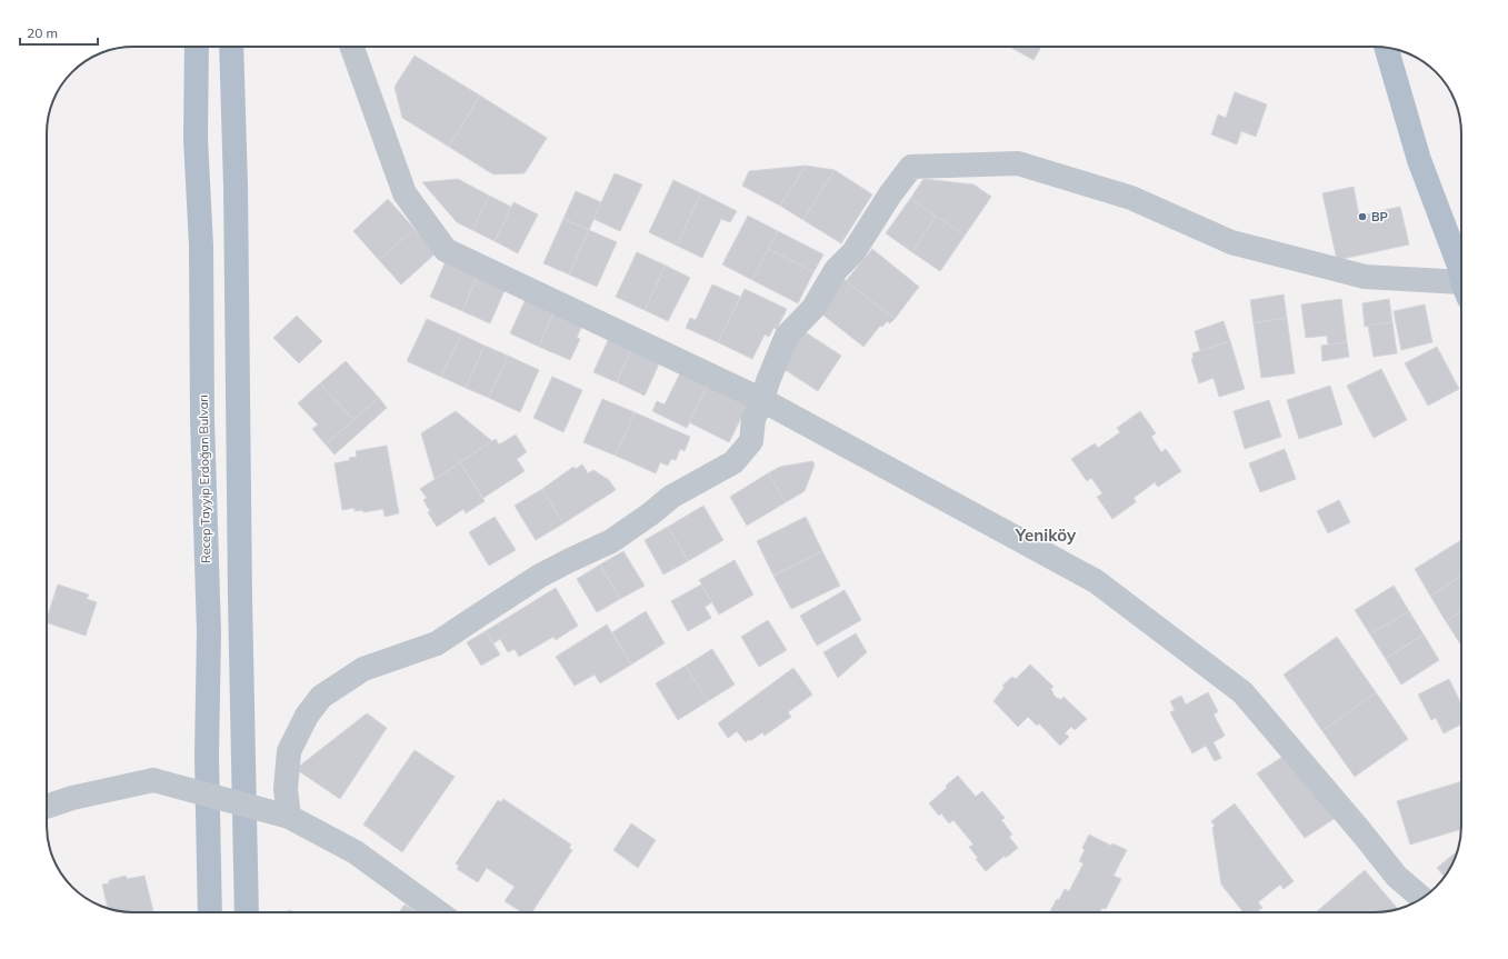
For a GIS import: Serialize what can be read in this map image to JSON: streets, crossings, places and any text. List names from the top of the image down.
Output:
{
  "streets": {
    "main road": ["Recep Tayyip Erdoğan Bulvarı"]
  },
  "districts": ["Yeniköy"],
  "places": ["BP"],
  "scale_bar": "20 m"
}
